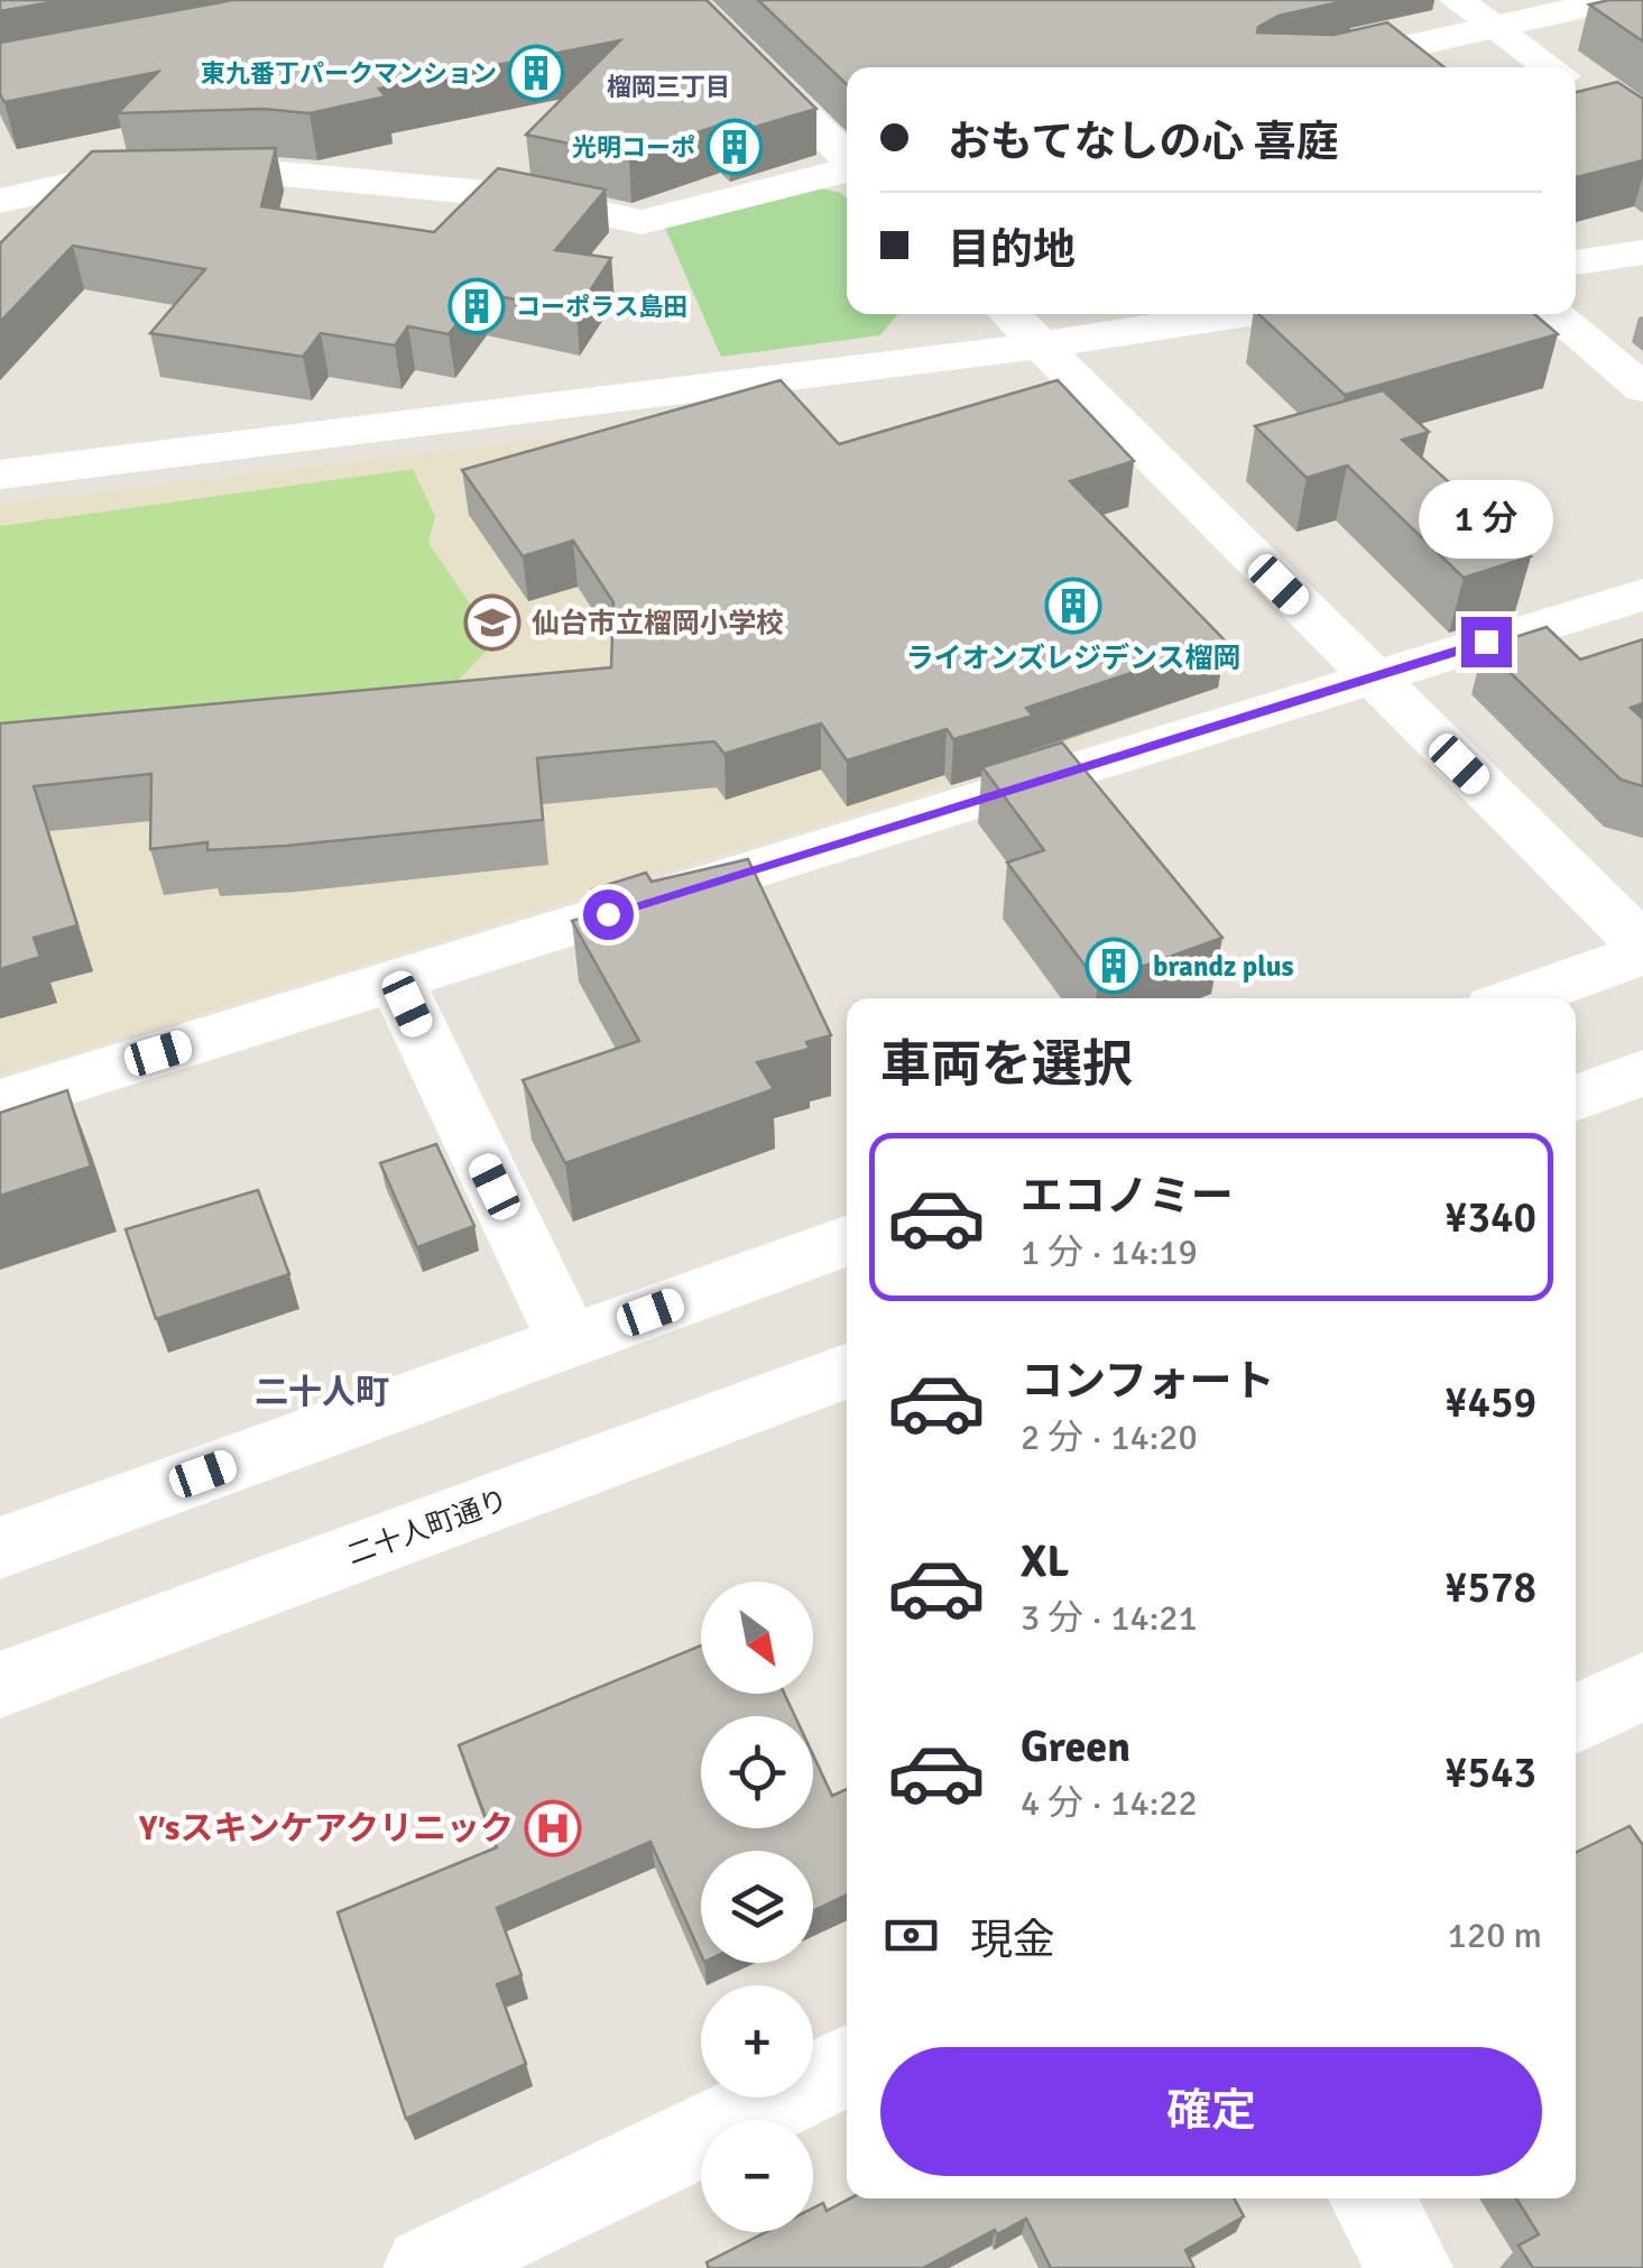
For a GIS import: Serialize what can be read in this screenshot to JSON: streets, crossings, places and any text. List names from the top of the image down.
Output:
{
  "streets": {
    "street": ["二十人町通り"]
  },
  "districts": ["榴岡三丁目", "二十人町"],
  "places": {
    "building": [
      "東九番丁パークマンション",
      "光明コーポ",
      "コーポラス島田",
      "ライオンズレジデンス榴岡",
      "brandz plus"
    ],
    "school or university": ["仙台市立榴岡小学校"],
    "hospital": ["Y′sスキンケアクリニック"]
  },
  "north": "bottom right",
  "page": {
    "banner": ["おもてなしの心 喜庭", "目的地"],
    "bubble": "1 分",
    "heading": "車両を選択",
    "list": [
      {
        "name": "エコノミー",
        "note": "1 分 · 14:19",
        "value": "¥340"
      },
      {
        "name": "コンフォート",
        "note": "2 分 · 14:20",
        "value": "¥459"
      },
      {
        "name": "XL",
        "note": "3 分 · 14:21",
        "value": "¥578"
      },
      {
        "name": "Green",
        "note": "4 分 · 14:22",
        "value": "¥543"
      }
    ],
    "map_buttons": ["+", "−"],
    "pay": ["現金", "120 m"],
    "buttons": "確定"
  }
}
